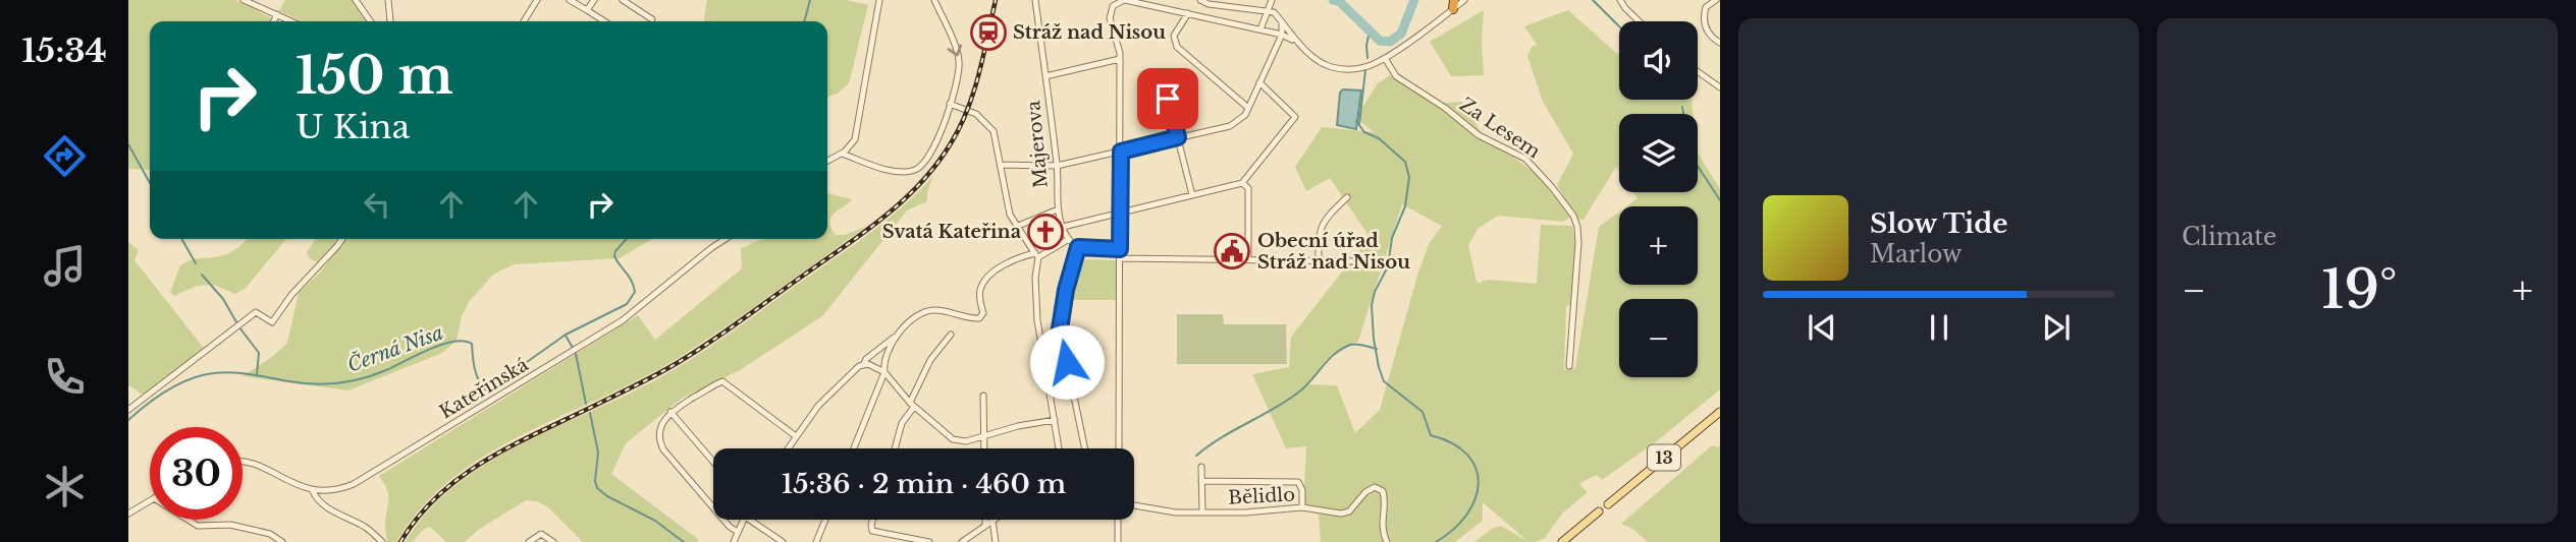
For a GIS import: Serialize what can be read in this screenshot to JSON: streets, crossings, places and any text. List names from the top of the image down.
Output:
{
  "streets": {
    "main road": ["13"],
    "street": [
      "Za Lesem",
      "Majerova",
      "Kateřinská",
      "Bělidlo"
    ]
  },
  "water": ["Černá Nisa"],
  "places": {
    "station": ["Stráž nad Nisou"],
    "church": ["Svatá Kateřina"],
    "public building": ["Obecní úřad Stráž nad Nisou"]
  },
  "page": {
    "tabs": "15:34",
    "tile": "Climate",
    "map_buttons": ["+", "−"],
    "turn": ["150 m", "U Kina"],
    "song": ["Slow Tide", "Marlow"],
    "heat": ["−", "19°", "+"],
    "limit": "30",
    "trip": "15:36 · 2 min · 460 m"
  }
}
